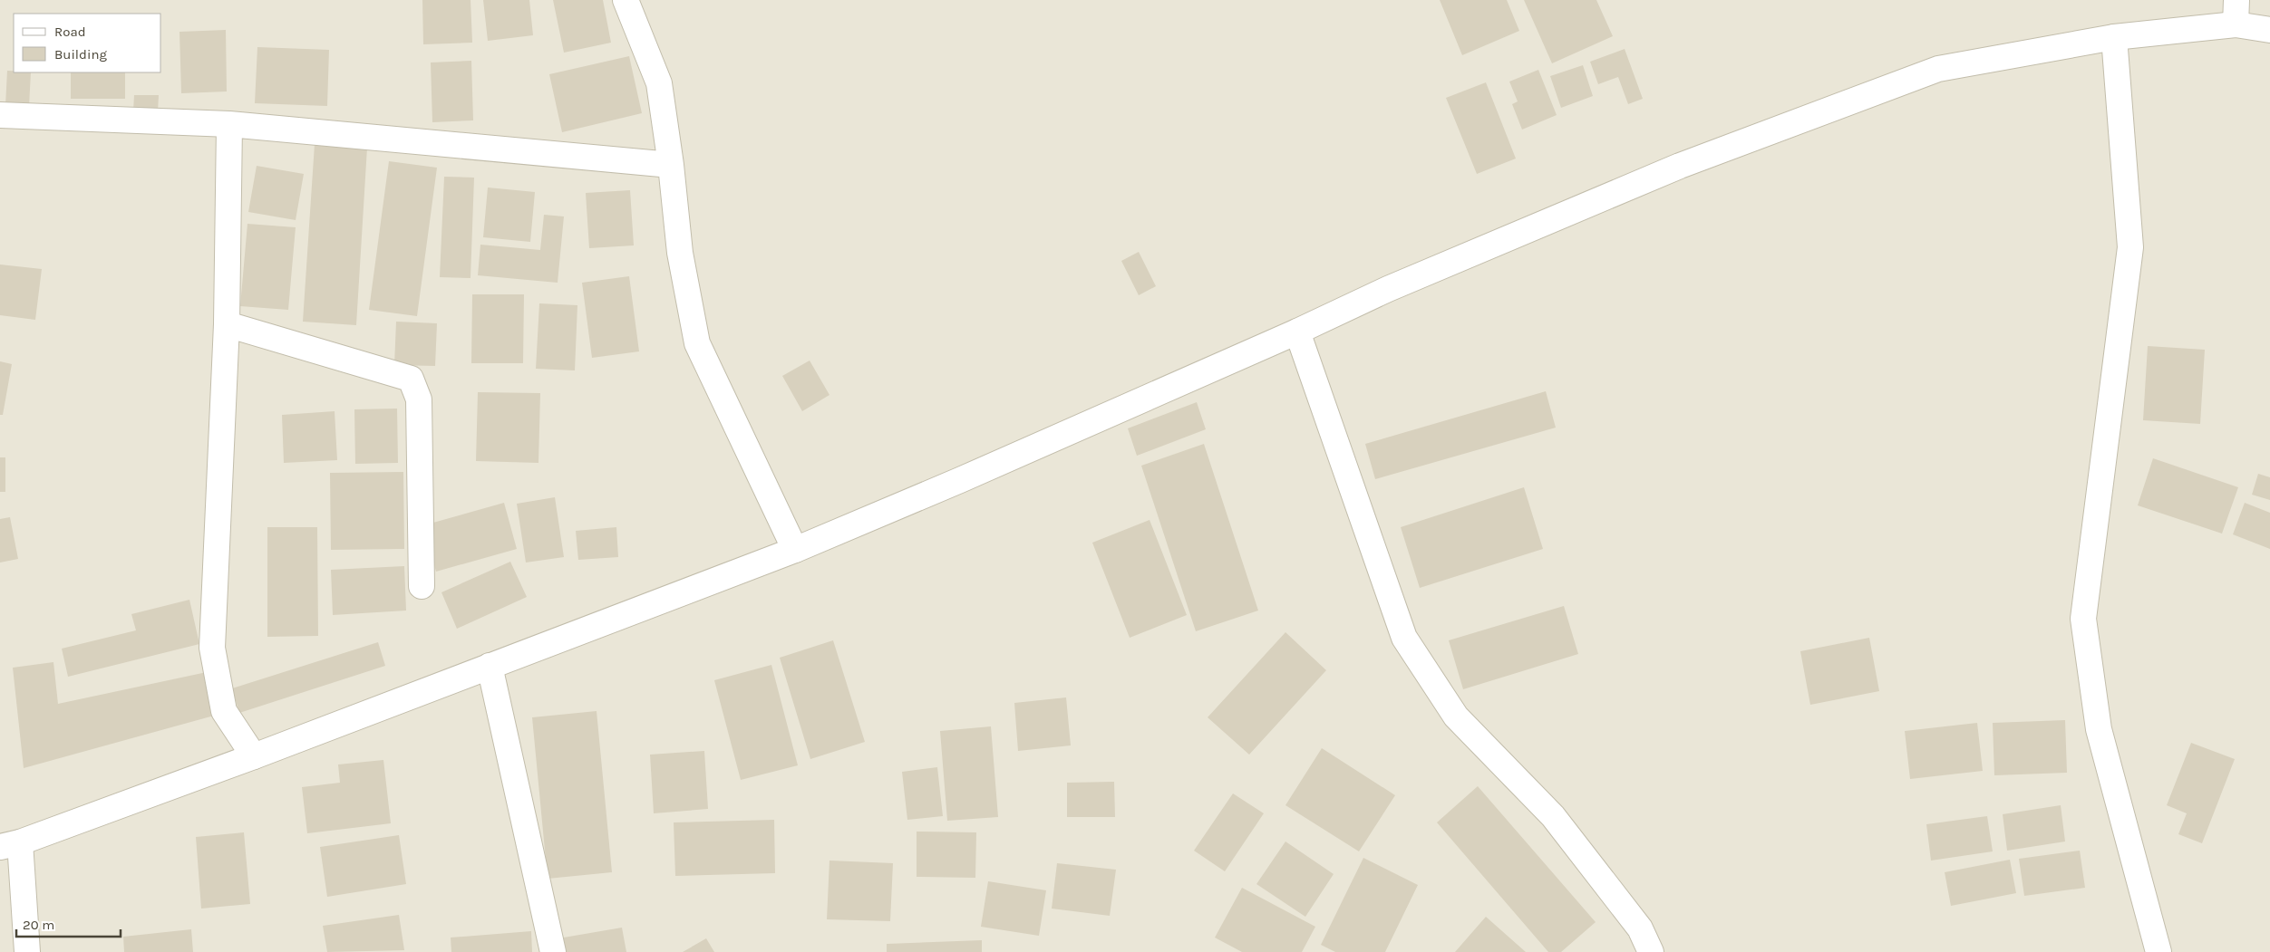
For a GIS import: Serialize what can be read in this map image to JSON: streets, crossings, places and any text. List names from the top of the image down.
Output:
{
  "legend": ["Road", "Building"],
  "scale_bar": "20 m"
}
